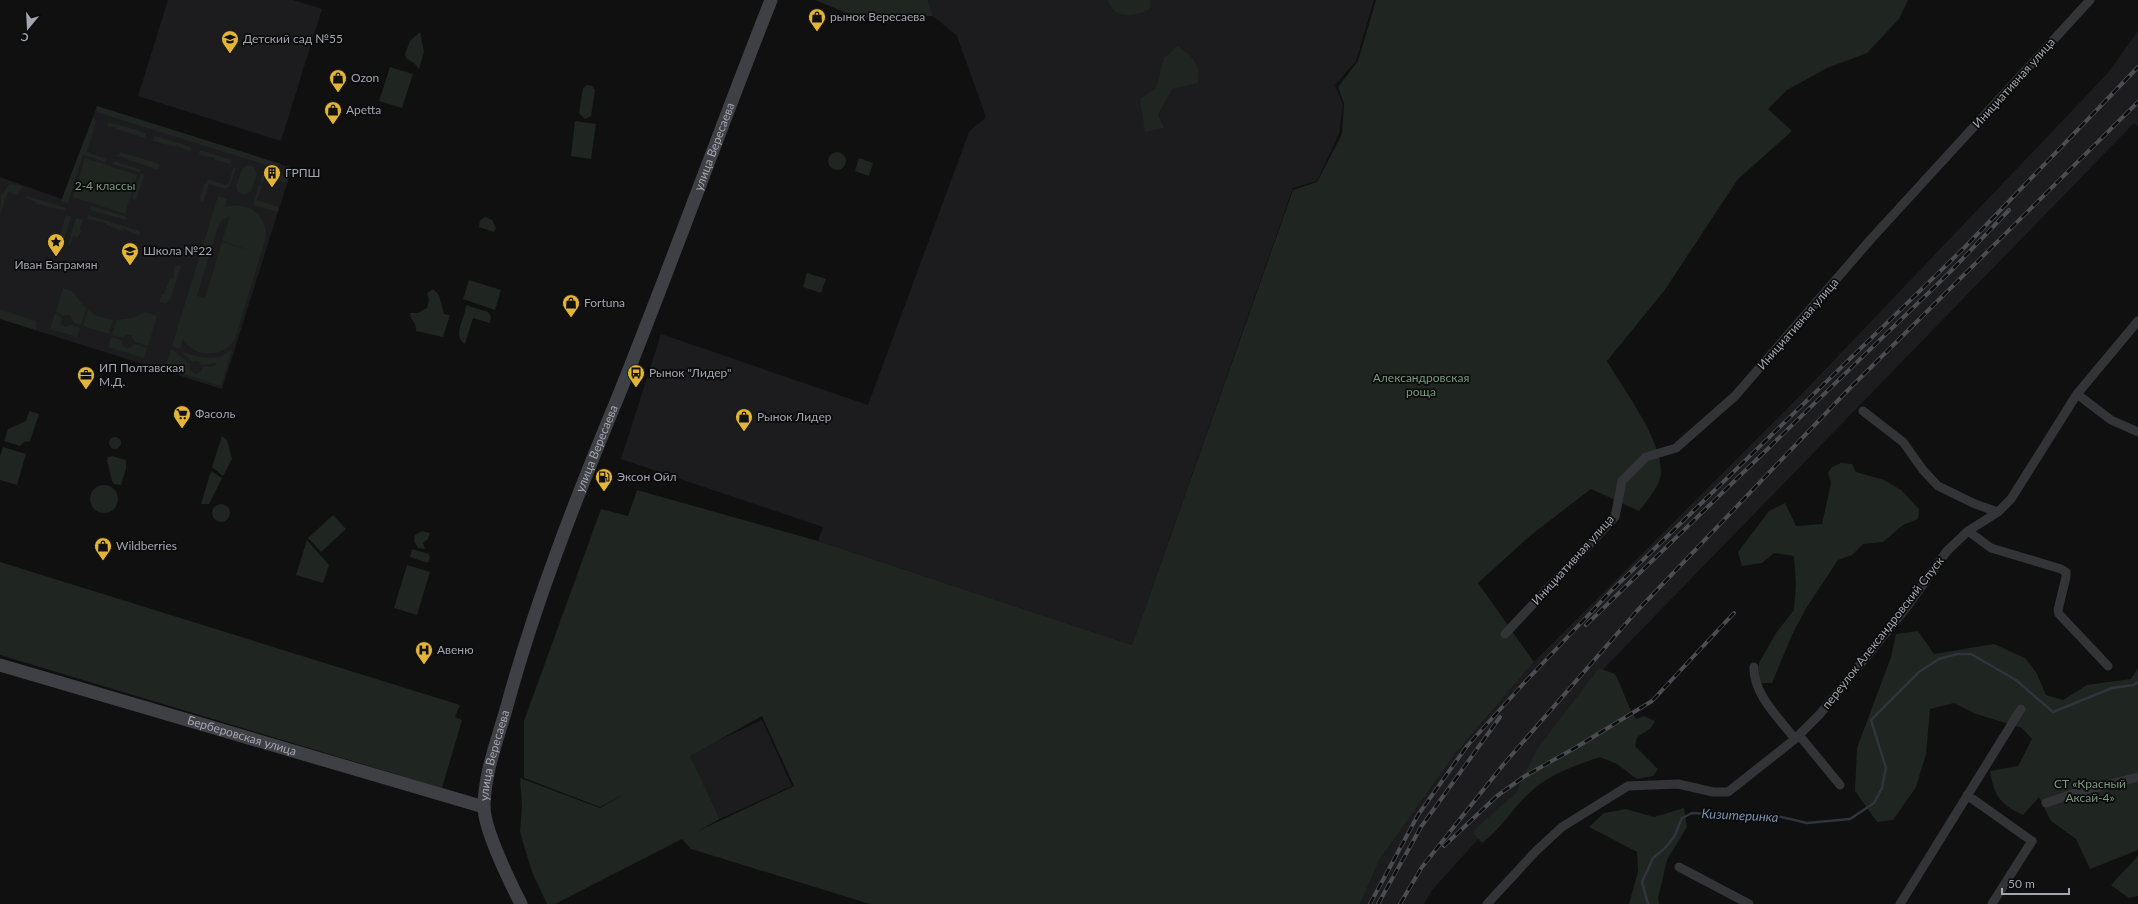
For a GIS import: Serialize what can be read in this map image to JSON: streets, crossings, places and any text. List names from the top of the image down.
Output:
{
  "streets": {
    "main road": ["улица Вересаева", "Берберовская улица"],
    "street": ["Инициативная улица", "переулок Александровский Спуск"]
  },
  "crossings": [
    ["улица Вересаева", "Берберовская улица"]
  ],
  "water": ["Кизитеринка"],
  "parks": ["2-4 классы", "Александровская роща", "СТ «Красный Аксай-4»"],
  "places": {
    "shop": [
      "рынок Вересаева",
      "Ozon",
      "Apetta",
      "Fortuna",
      "Рынок Лидер",
      "Wildberries"
    ],
    "school or university": ["Детский сад №55", "Школа №22"],
    "building": ["ГРПШ"],
    "place": ["Иван Баграмян"],
    "bus stop": ["Рынок \"Лидер\""],
    "office": ["ИП Полтавская М.Д."],
    "supermarket": ["Фасоль"],
    "fuel station": ["Эксон Ойл"],
    "hospital": ["Авеню"]
  },
  "scale_bar": "50 m",
  "north": "bottom"
}
